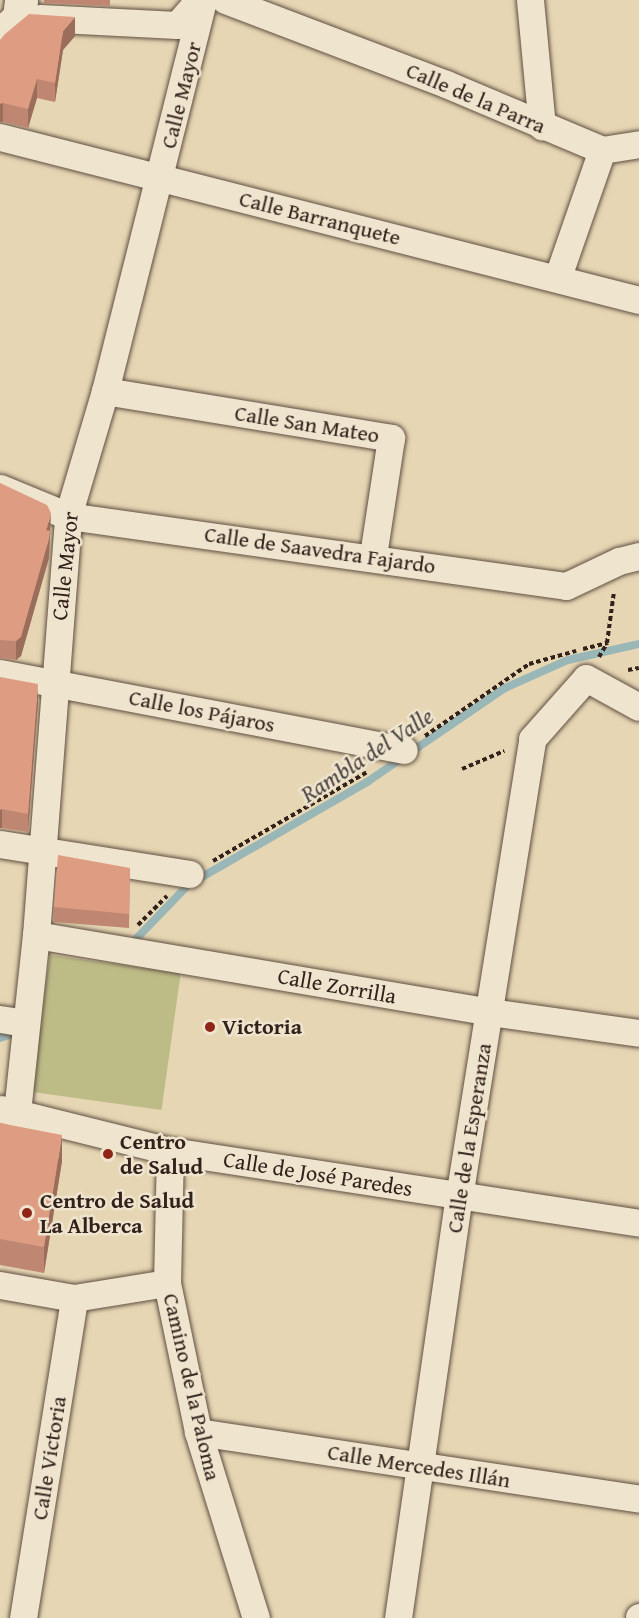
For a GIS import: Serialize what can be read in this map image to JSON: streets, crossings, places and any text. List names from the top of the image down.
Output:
{
  "streets": {
    "street": [
      "Calle Mayor",
      "Calle de la Parra",
      "Calle Barranquete",
      "Calle San Mateo",
      "Calle de Saavedra Fajardo",
      "Calle los Pájaros",
      "Calle Zorrilla",
      "Calle de la Esperanza",
      "Calle de José Paredes",
      "Camino de la Paloma",
      "Calle Victoria",
      "Calle Mercedes Illán"
    ]
  },
  "crossings": [
    ["Calle Mayor", "Calle Barranquete"],
    ["Calle Mayor", "Calle San Mateo"],
    ["Calle Mayor", "Calle de Saavedra Fajardo"],
    ["Calle Mayor", "Calle los Pájaros"],
    ["Calle Mayor", "Calle Zorrilla"],
    ["Calle Mayor", "Calle de José Paredes"],
    ["Calle San Mateo", "Calle de Saavedra Fajardo"],
    ["Calle Zorrilla", "Calle de la Esperanza"],
    ["Calle de la Esperanza", "Calle de José Paredes"],
    ["Calle de la Esperanza", "Calle Mercedes Illán"],
    ["Calle de José Paredes", "Camino de la Paloma"],
    ["Camino de la Paloma", "Calle Mercedes Illán"]
  ],
  "water": ["Rambla del Valle"],
  "places": ["Victoria", "Centro de Salud", "Centro de Salud La Alberca"]
}
